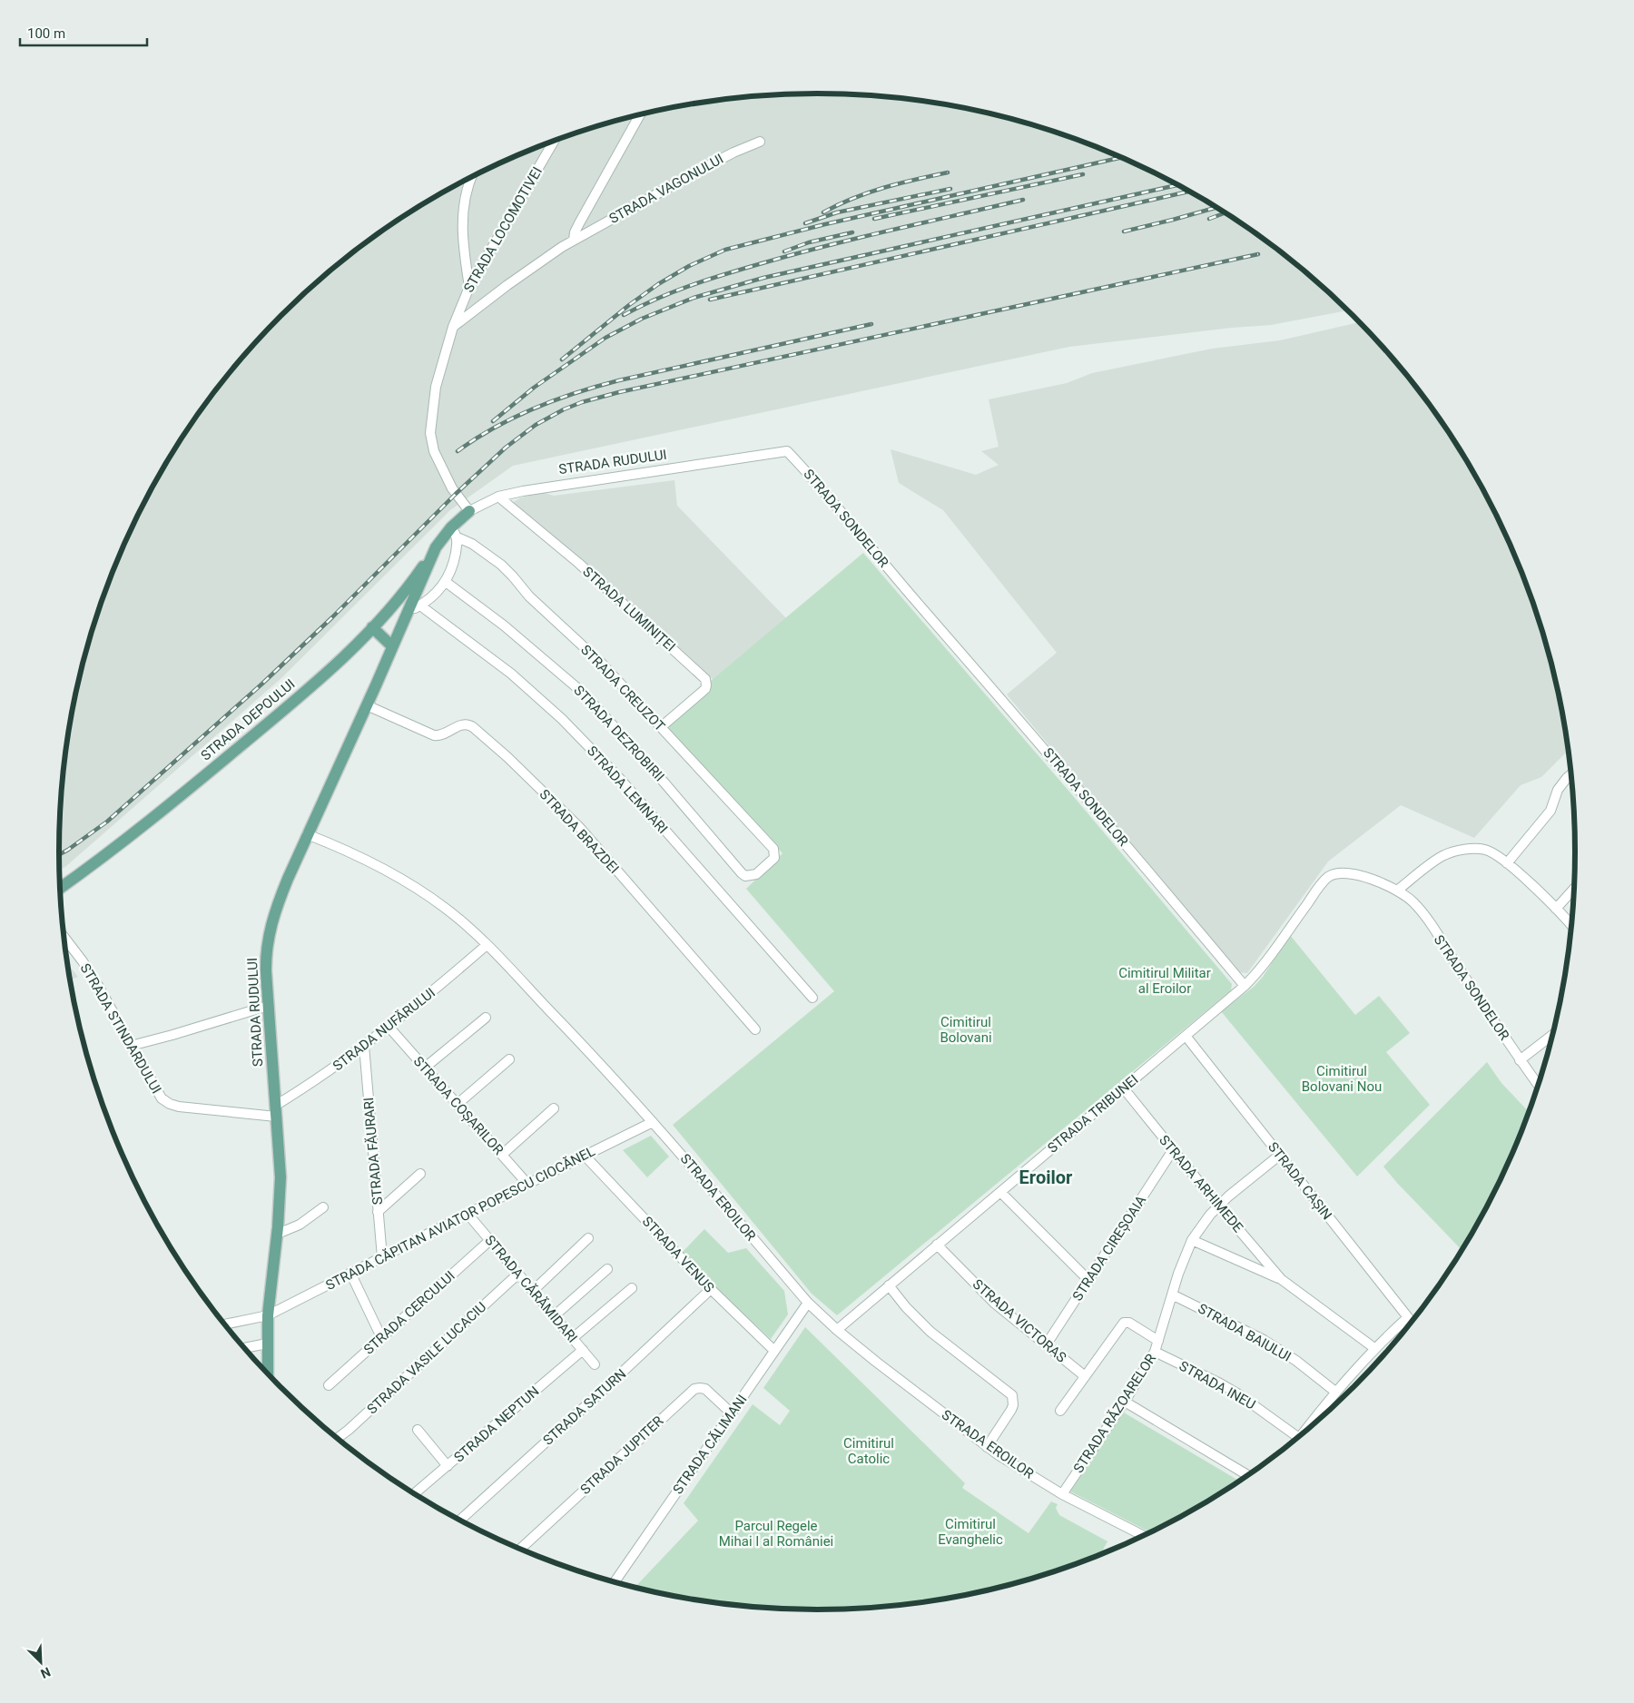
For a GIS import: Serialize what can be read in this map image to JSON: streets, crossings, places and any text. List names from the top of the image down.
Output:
{
  "streets": {
    "main road": ["STRADA RUDULUI", "STRADA DEPOULUI"],
    "street": [
      "STRADA VAGONULUI",
      "STRADA LOCOMOTIVEI",
      "STRADA SONDELOR",
      "STRADA LUMINIȚEI",
      "STRADA CREUZOT",
      "STRADA DEZROBIRII",
      "STRADA LEMNARI",
      "STRADA BRAZDEI",
      "STRADA STINDARDULUI",
      "STRADA NUFĂRULUI",
      "STRADA COȘARILOR",
      "STRADA TRIBUNEI",
      "STRADA FĂURARI",
      "STRADA CAȘIN",
      "STRADA ARHIMEDE",
      "STRADA EROILOR",
      "STRADA CĂPITAN AVIATOR POPESCU CIOCĂNEL",
      "STRADA CIREȘOAIA",
      "STRADA VENUS",
      "STRADA CĂRĂMIDARI",
      "STRADA CERCULUI",
      "STRADA VICTORAS",
      "STRADA BAIULUI",
      "STRADA VASILE LUCACIU",
      "STRADA INEU",
      "STRADA SATURN",
      "STRADA RĂZOARELOR",
      "STRADA NEPTUN",
      "STRADA CĂLIMANI",
      "STRADA JUPITER"
    ]
  },
  "crossings": [
    ["STRADA VAGONULUI", "STRADA LOCOMOTIVEI"],
    ["STRADA LOCOMOTIVEI", "STRADA RUDULUI"],
    ["STRADA RUDULUI", "STRADA SONDELOR"],
    ["STRADA RUDULUI", "STRADA LUMINIȚEI"],
    ["STRADA RUDULUI", "STRADA CREUZOT"],
    ["STRADA RUDULUI", "STRADA DEPOULUI"],
    ["STRADA RUDULUI", "STRADA BRAZDEI"],
    ["STRADA RUDULUI", "STRADA STINDARDULUI"],
    ["STRADA RUDULUI", "STRADA NUFĂRULUI"],
    ["STRADA RUDULUI", "STRADA EROILOR"],
    ["STRADA RUDULUI", "STRADA CĂPITAN AVIATOR POPESCU CIOCĂNEL"],
    ["STRADA SONDELOR", "STRADA TRIBUNEI"],
    ["STRADA LUMINIȚEI", "STRADA CREUZOT"],
    ["STRADA CREUZOT", "STRADA DEZROBIRII"],
    ["STRADA STINDARDULUI", "STRADA NUFĂRULUI"],
    ["STRADA NUFĂRULUI", "STRADA COȘARILOR"],
    ["STRADA NUFĂRULUI", "STRADA FĂURARI"],
    ["STRADA NUFĂRULUI", "STRADA EROILOR"],
    ["STRADA COȘARILOR", "STRADA CĂPITAN AVIATOR POPESCU CIOCĂNEL"],
    ["STRADA TRIBUNEI", "STRADA CAȘIN"],
    ["STRADA TRIBUNEI", "STRADA ARHIMEDE"],
    ["STRADA TRIBUNEI", "STRADA EROILOR"],
    ["STRADA TRIBUNEI", "STRADA VICTORAS"],
    ["STRADA FĂURARI", "STRADA CĂPITAN AVIATOR POPESCU CIOCĂNEL"],
    ["STRADA CAȘIN", "STRADA RĂZOARELOR"],
    ["STRADA ARHIMEDE", "STRADA CIREȘOAIA"],
    ["STRADA ARHIMEDE", "STRADA RĂZOARELOR"],
    ["STRADA EROILOR", "STRADA CĂPITAN AVIATOR POPESCU CIOCĂNEL"],
    ["STRADA EROILOR", "STRADA RĂZOARELOR"],
    ["STRADA EROILOR", "STRADA CĂLIMANI"],
    ["STRADA CĂPITAN AVIATOR POPESCU CIOCĂNEL", "STRADA VENUS"],
    ["STRADA CĂPITAN AVIATOR POPESCU CIOCĂNEL", "STRADA CĂRĂMIDARI"],
    ["STRADA CIREȘOAIA", "STRADA VICTORAS"],
    ["STRADA VENUS", "STRADA SATURN"],
    ["STRADA VENUS", "STRADA CĂLIMANI"],
    ["STRADA CĂRĂMIDARI", "STRADA CERCULUI"],
    ["STRADA CĂRĂMIDARI", "STRADA VASILE LUCACIU"],
    ["STRADA CĂRĂMIDARI", "STRADA NEPTUN"],
    ["STRADA BAIULUI", "STRADA RĂZOARELOR"],
    ["STRADA INEU", "STRADA RĂZOARELOR"],
    ["STRADA CĂLIMANI", "STRADA JUPITER"]
  ],
  "districts": ["Eroilor"],
  "parks": [
    "Cimitirul Militar al Eroilor",
    "Cimitirul Bolovani",
    "Cimitirul Bolovani Nou",
    "Cimitirul Catolic",
    "Cimitirul Evanghelic",
    "Parcul Regele Mihai I al României"
  ],
  "scale_bar": "100 m",
  "north": "bottom right"
}
